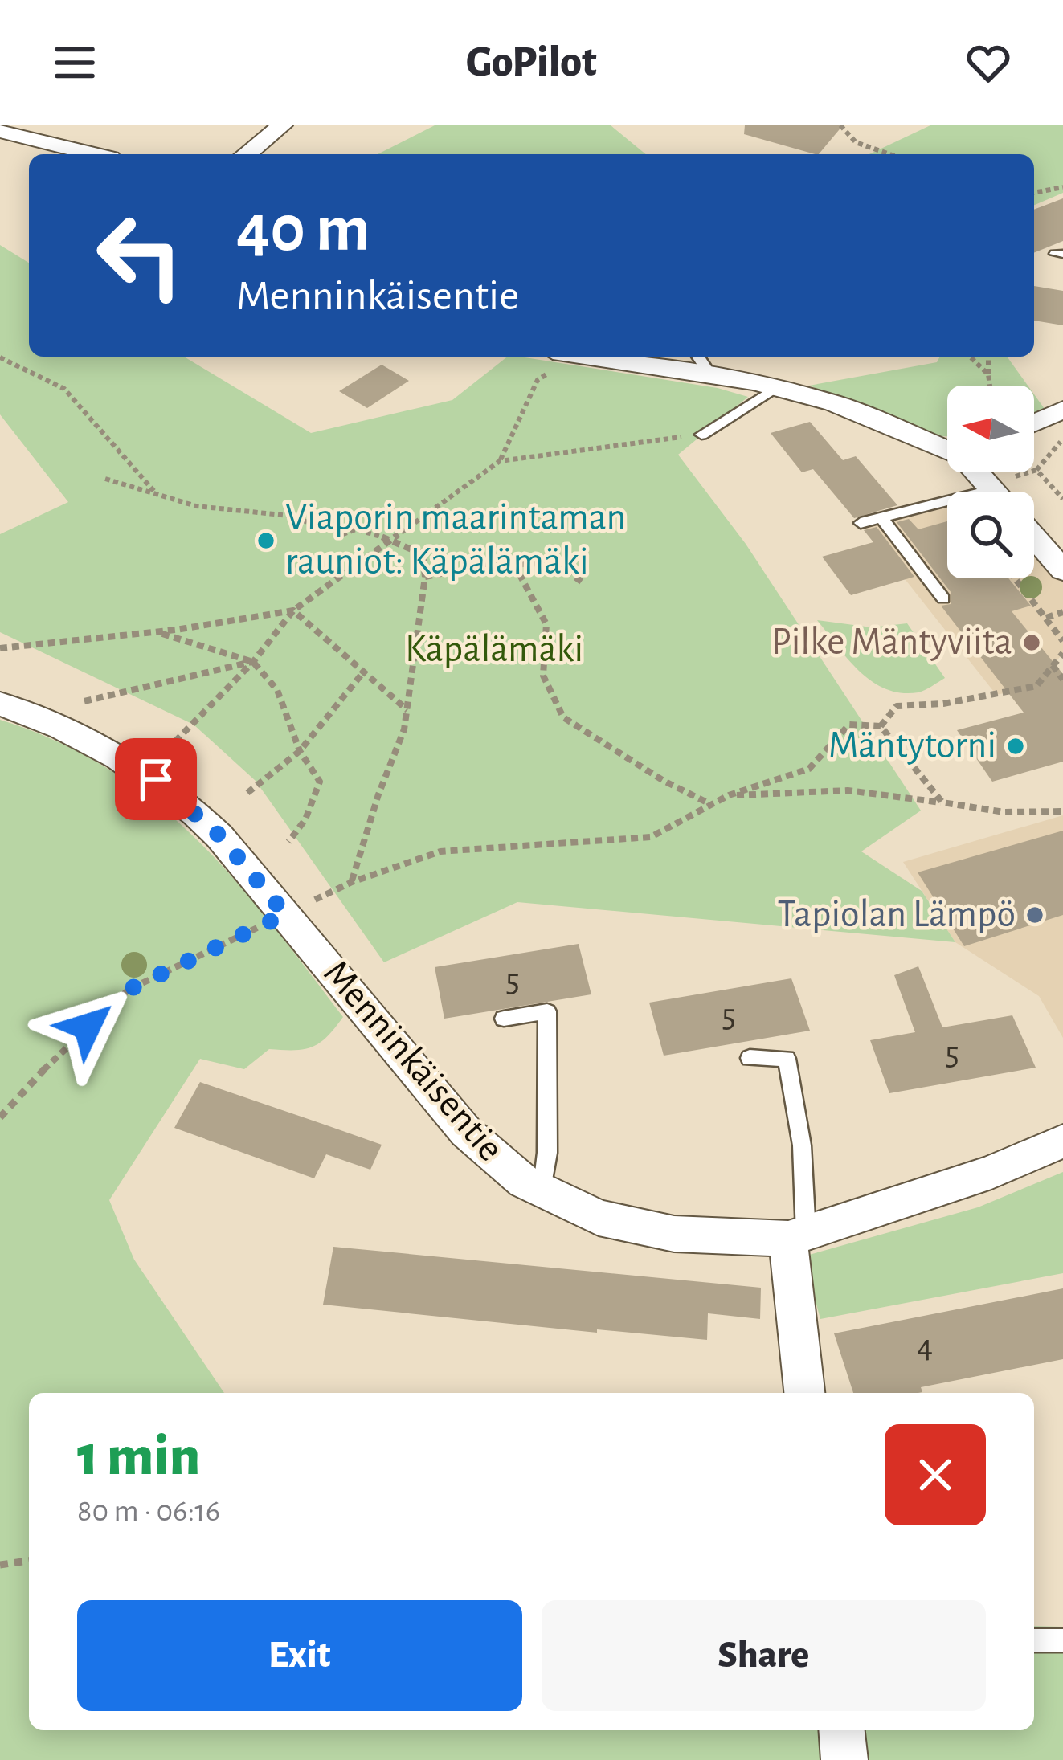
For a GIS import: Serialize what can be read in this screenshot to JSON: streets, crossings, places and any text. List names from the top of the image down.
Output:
{
  "streets": {
    "street": ["Menninkäisentie"]
  },
  "parks": ["Käpälämäki"],
  "places": [
    "Viaporin maarintaman rauniot: Käpälämäki",
    "Pilke Mäntyviita",
    "Mäntytorni",
    "Tapiolan Lämpö"
  ],
  "house_numbers": [
    "5",
    "5",
    "5",
    "4"
  ],
  "north": "left",
  "page": {
    "header": "GoPilot",
    "turn": ["40 m", "Menninkäisentie"],
    "heading": ["1 min", "80 m · 06:16"],
    "buttons": ["Exit", "Share"]
  }
}
